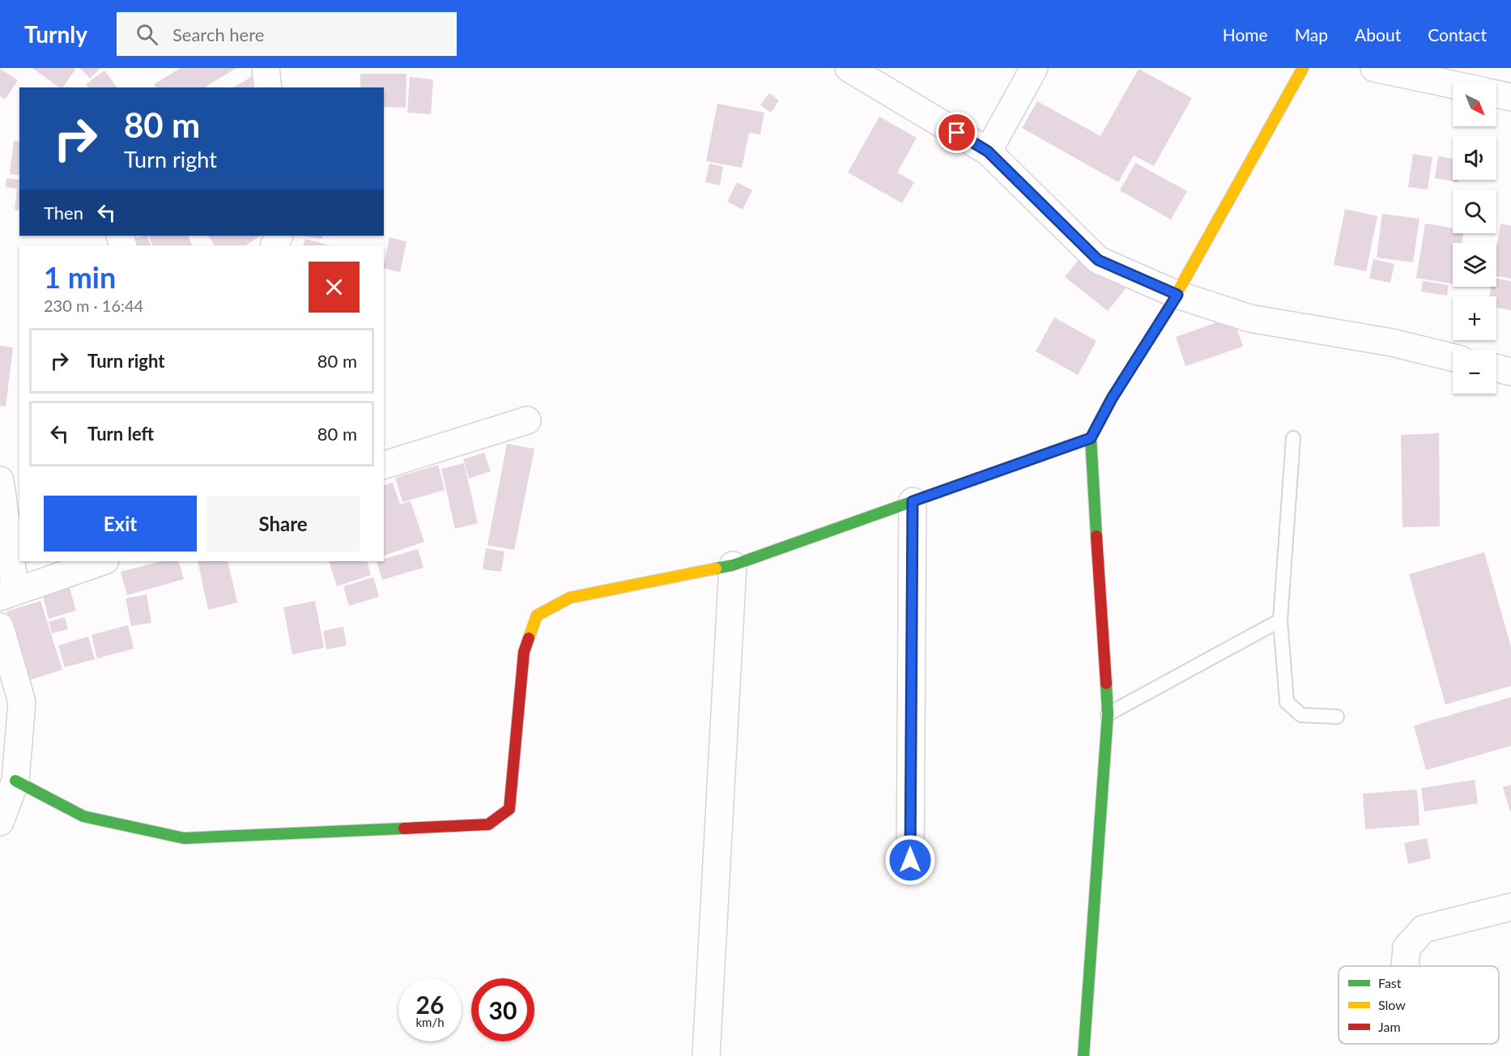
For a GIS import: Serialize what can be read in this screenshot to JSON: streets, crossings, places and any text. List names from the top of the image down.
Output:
{
  "legend": ["Fast", "Slow", "Jam"],
  "north": "bottom right",
  "page": {
    "header": "Turnly",
    "search": "Search here",
    "nav": [
      "Home",
      "Map",
      "About",
      "Contact"
    ],
    "map_buttons": ["+", "−"],
    "turn": ["80 m", "Turn right"],
    "then": "Then",
    "heading": ["1 min", "230 m · 16:44"],
    "list": [
      {
        "name": "Turn right",
        "value": "80 m"
      },
      {
        "name": "Turn left",
        "value": "80 m"
      }
    ],
    "buttons": ["Exit", "Share"],
    "speed": "26 km/h",
    "limit": "30"
  }
}
